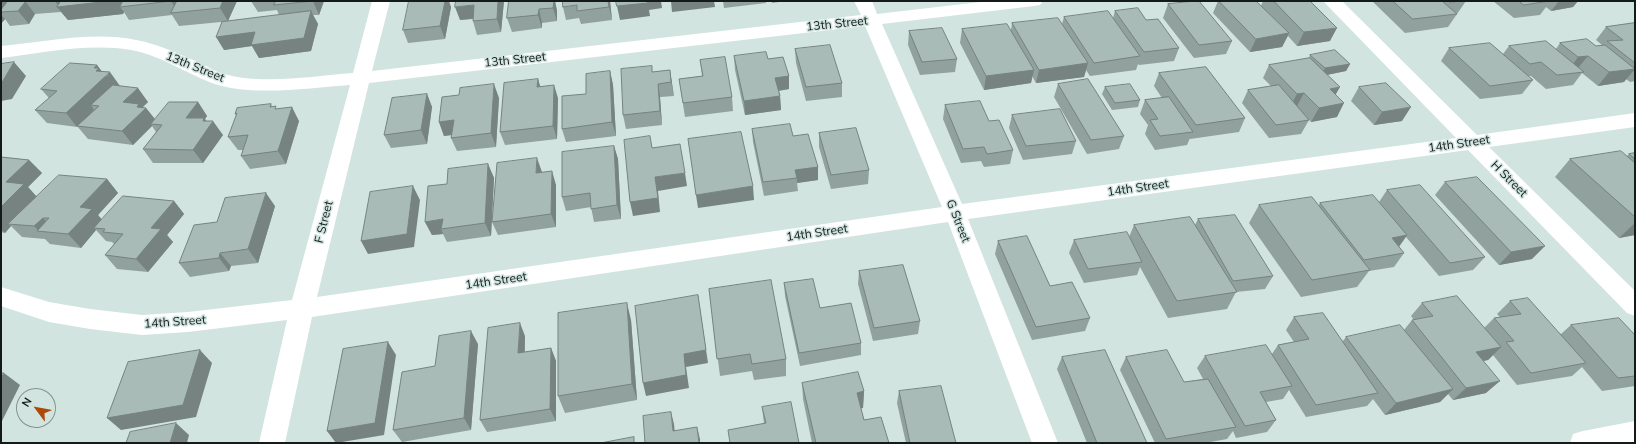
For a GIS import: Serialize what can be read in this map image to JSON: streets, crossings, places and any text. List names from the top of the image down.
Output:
{
  "streets": {
    "street": [
      "13th Street",
      "14th Street",
      "H Street",
      "G Street",
      "F Street"
    ]
  },
  "crossings": [
    ["13th Street", "G Street"],
    ["13th Street", "F Street"],
    ["14th Street", "H Street"],
    ["14th Street", "G Street"],
    ["14th Street", "F Street"]
  ],
  "north": "top left"
}
